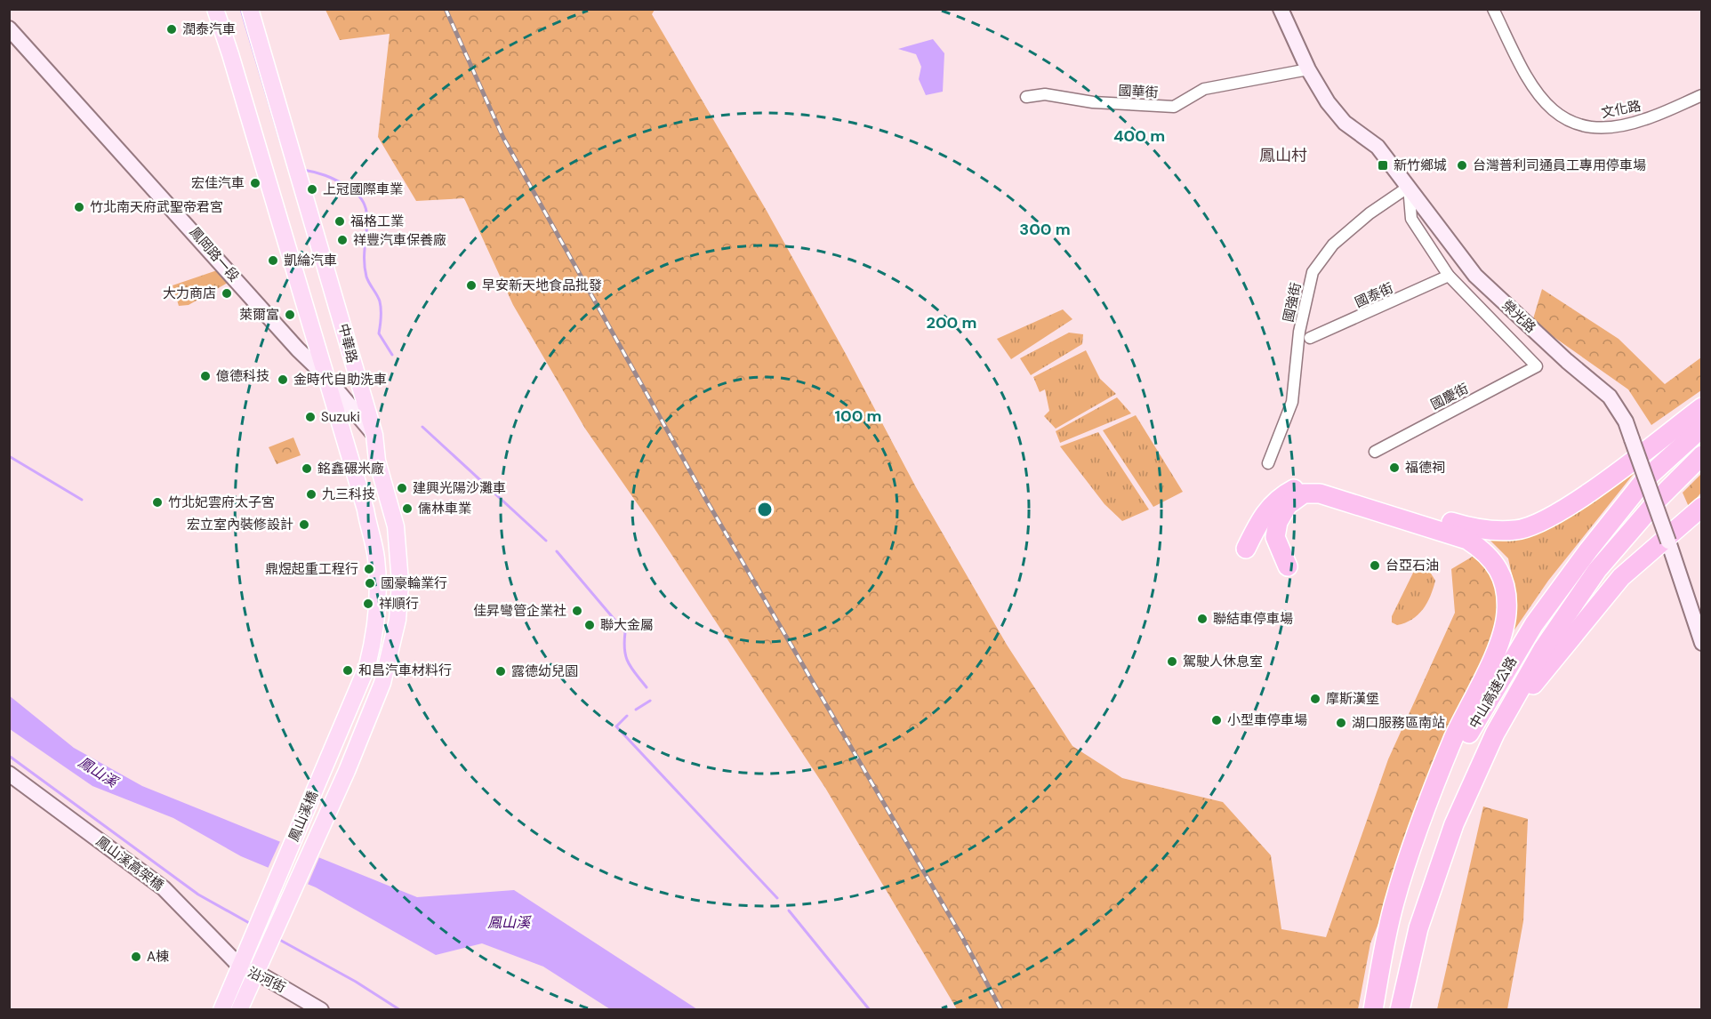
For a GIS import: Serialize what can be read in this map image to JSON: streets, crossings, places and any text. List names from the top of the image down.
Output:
{
  "streets": {
    "highway": ["中山高速公路"],
    "main road": ["中華路", "鳳山溪橋"],
    "street": [
      "國華街",
      "文化路",
      "鳳岡路一段",
      "國泰街",
      "國強街",
      "榮光路",
      "國慶街",
      "鳳山溪高架橋",
      "沿河街"
    ]
  },
  "crossings": [
    ["國華街", "榮光路"],
    ["鳳岡路一段", "中華路"],
    ["鳳岡路一段", "鳳山溪橋"],
    ["國泰街", "榮光路"],
    ["國強街", "榮光路"],
    ["榮光路", "國慶街"],
    ["中華路", "鳳山溪橋"],
    ["鳳山溪橋", "鳳山溪高架橋"],
    ["鳳山溪橋", "沿河街"],
    ["鳳山溪高架橋", "沿河街"]
  ],
  "districts": ["鳳山村"],
  "water": ["鳳山溪"],
  "places": {
    "other": [
      "潤泰汽車",
      "台灣普利司通員工專用停車場",
      "宏佳汽車",
      "上冠國際車業",
      "竹北南天府武聖帝君宮",
      "福格工業",
      "祥豐汽車保養廠",
      "凱綸汽車",
      "早安新天地食品批發",
      "大力商店",
      "萊爾富",
      "億德科技",
      "金時代自助洗車",
      "Suzuki",
      "福德祠",
      "銘鑫碾米廠",
      "建興光陽沙灘車",
      "九三科技",
      "竹北妃雲府太子宮",
      "儒林車業",
      "宏立室內裝修設計",
      "台亞石油",
      "鼎煜起重工程行",
      "國豪輪業行",
      "祥順行",
      "佳昇彎管企業社",
      "聯結車停車場",
      "聯大金屬",
      "駕駛人休息室",
      "和昌汽車材料行",
      "露德幼兒園",
      "摩斯漢堡",
      "小型車停車場",
      "湖口服務區南站",
      "A棟"
    ],
    "transit": ["新竹鄉城"]
  },
  "rings": [
    "400 m",
    "300 m",
    "200 m",
    "100 m"
  ]
}
